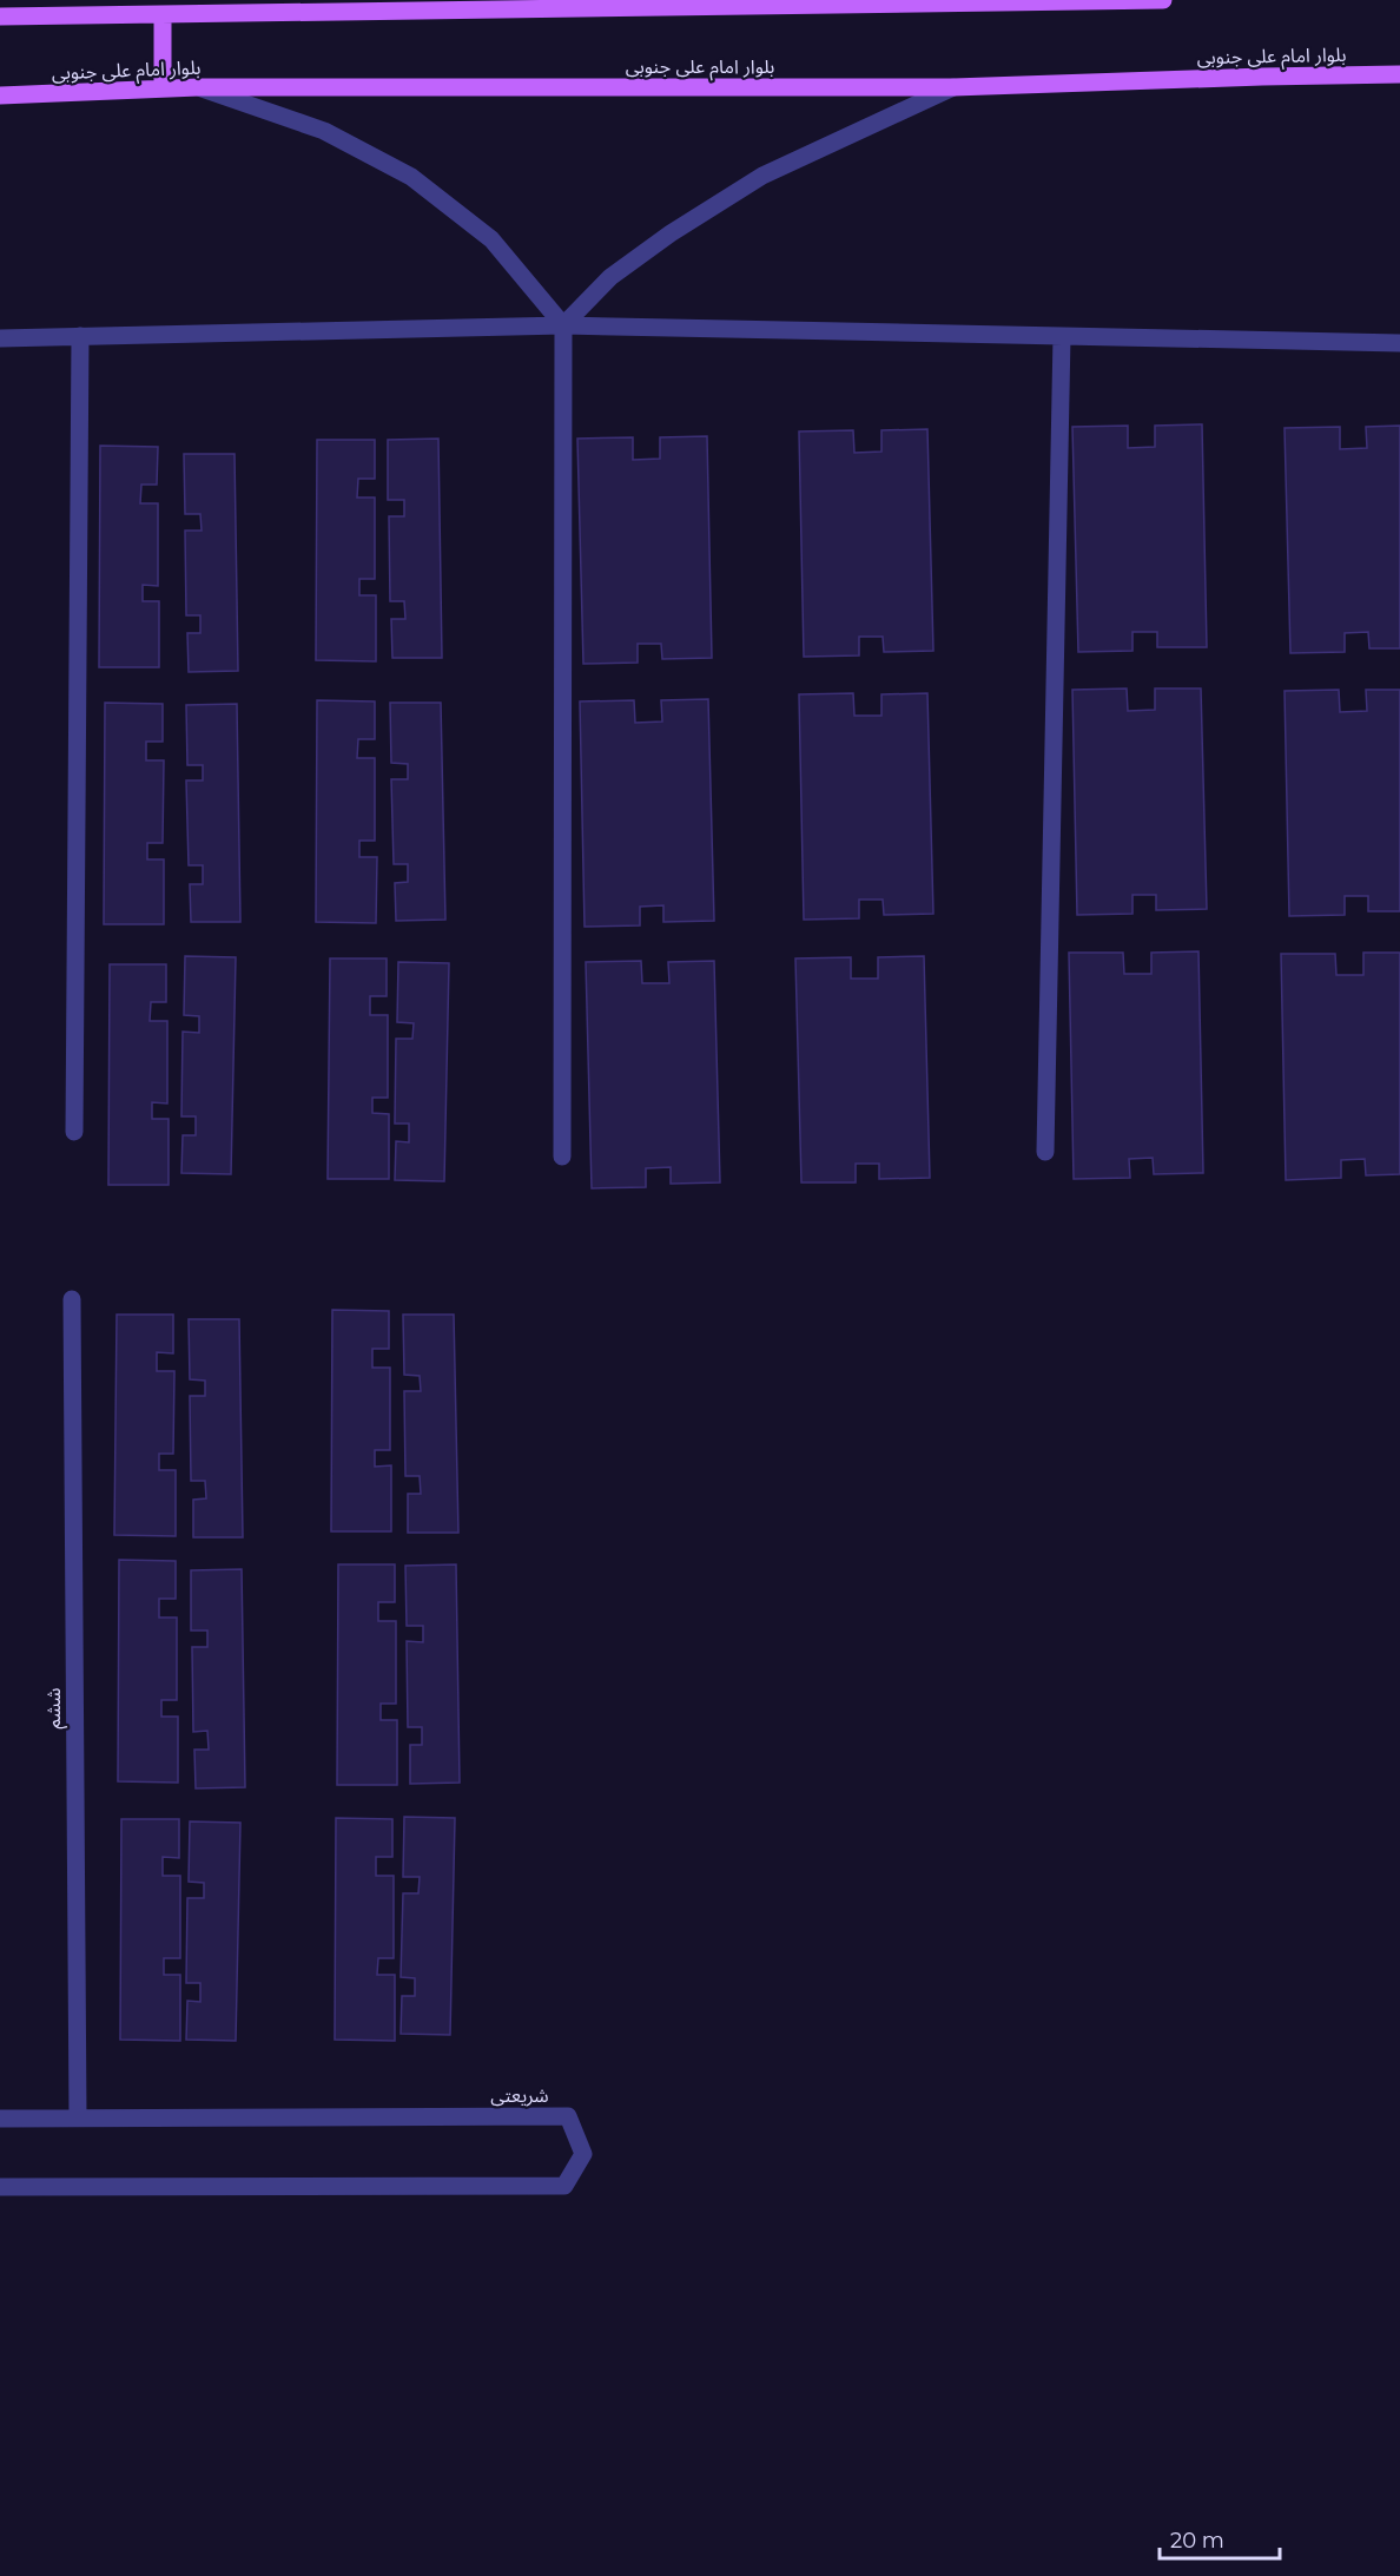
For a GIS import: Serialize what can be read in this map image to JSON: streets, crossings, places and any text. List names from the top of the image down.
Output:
{
  "streets": {
    "main road": ["بلوار امام علی جنوبی"],
    "street": ["ششم", "شریعتی"]
  },
  "crossings": [
    ["ششم", "شریعتی"]
  ],
  "scale_bar": "20 m"
}
